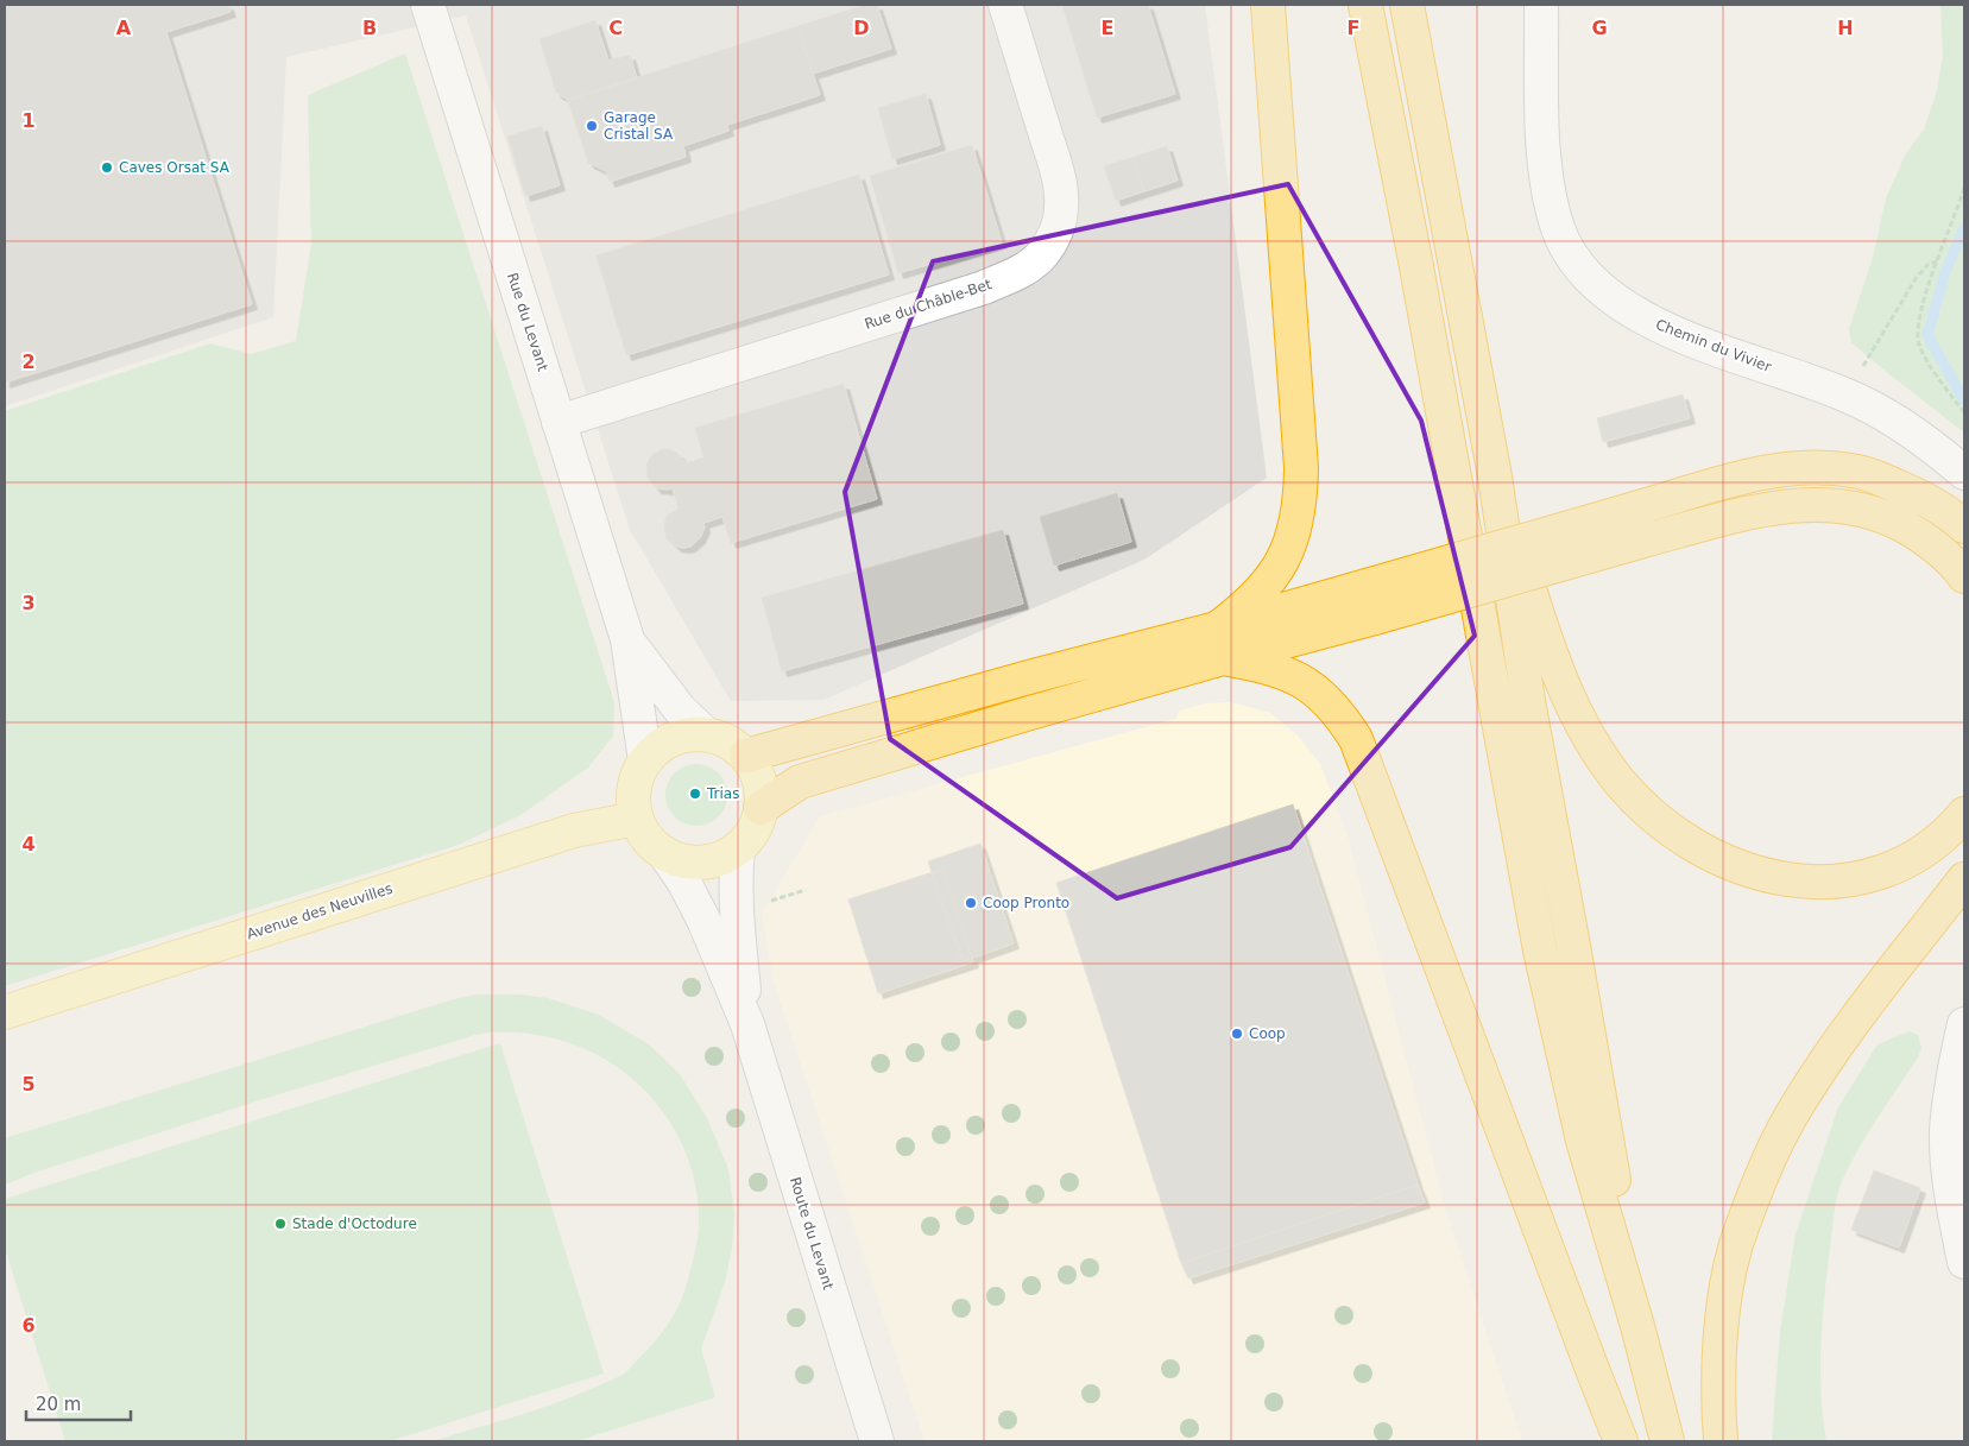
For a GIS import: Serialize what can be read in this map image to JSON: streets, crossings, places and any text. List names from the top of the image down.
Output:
{
  "streets": {
    "main road": ["Avenue des Neuvilles"],
    "street": [
      "Rue du Châble-Bet",
      "Rue du Levant",
      "Chemin du Vivier",
      "Route du Levant"
    ]
  },
  "crossings": [
    ["Rue du Châble-Bet", "Rue du Levant"],
    ["Rue du Levant", "Avenue des Neuvilles"],
    ["Rue du Levant", "Route du Levant"],
    ["Avenue des Neuvilles", "Route du Levant"]
  ],
  "places": [
    "Garage Cristal SA",
    "Caves Orsat SA",
    "Trias",
    "Coop Pronto",
    "Coop",
    "Stade d'Octodure"
  ],
  "scale_bar": "20 m",
  "grid": {
    "columns": [
      "A",
      "B",
      "C",
      "D",
      "E",
      "F",
      "G",
      "H"
    ],
    "rows": [
      "1",
      "2",
      "3",
      "4",
      "5",
      "6"
    ]
  }
}
